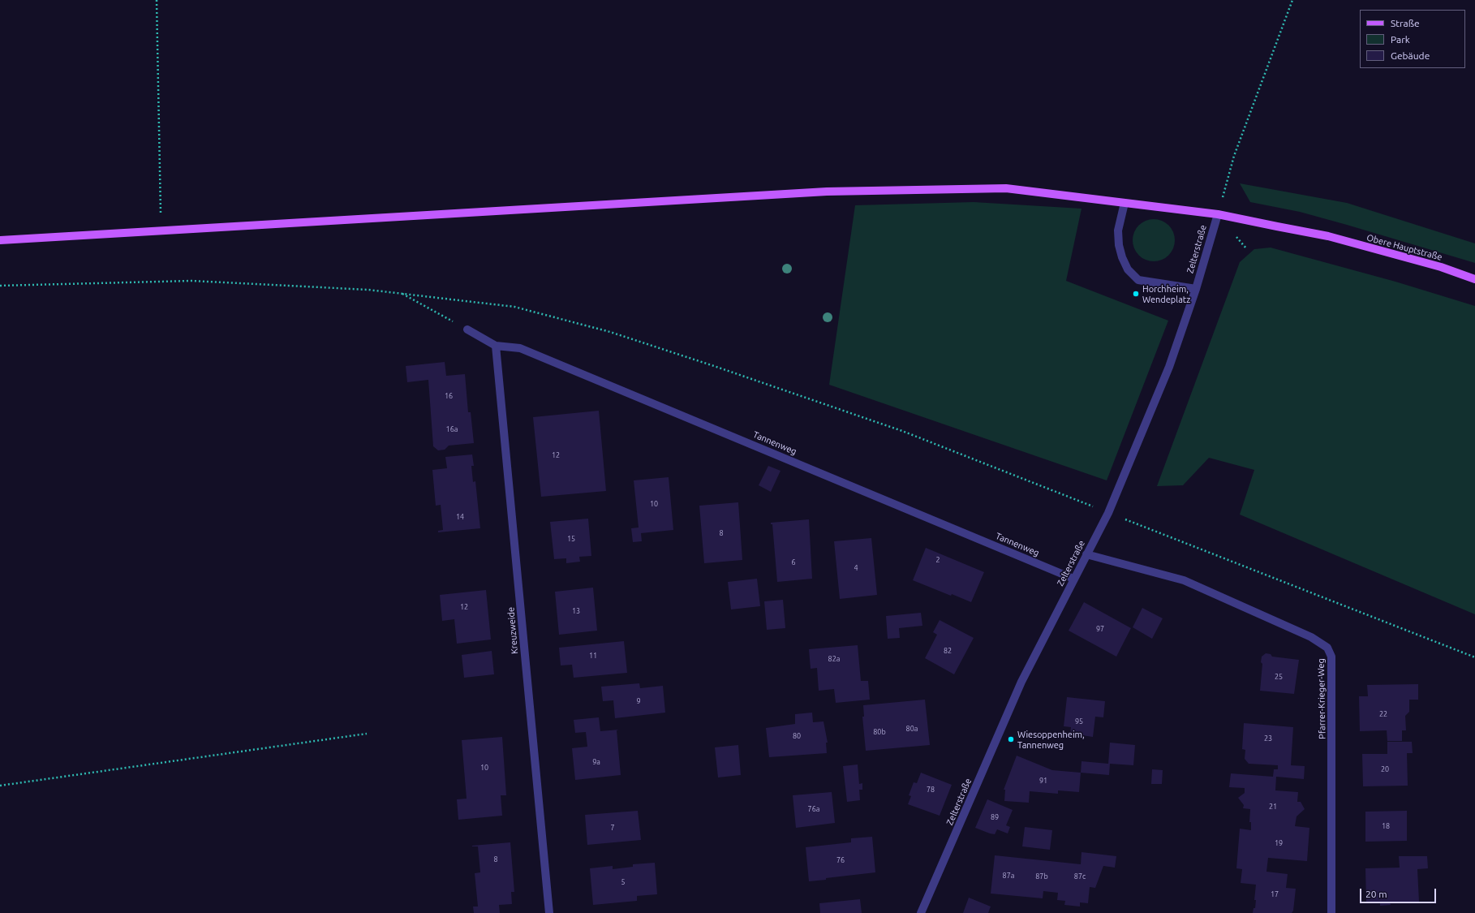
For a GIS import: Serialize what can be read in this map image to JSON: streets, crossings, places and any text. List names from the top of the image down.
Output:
{
  "streets": {
    "main road": ["Obere Hauptstraße"],
    "street": [
      "Zelterstraße",
      "Tannenweg",
      "Kreuzweide",
      "Pfarrer-Krieger-Weg"
    ]
  },
  "crossings": [
    ["Obere Hauptstraße", "Zelterstraße"],
    ["Zelterstraße", "Tannenweg"],
    ["Zelterstraße", "Pfarrer-Krieger-Weg"],
    ["Tannenweg", "Kreuzweide"]
  ],
  "places": ["Horchheim, Wendeplatz", "Wiesoppenheim, Tannenweg"],
  "house_numbers": [
    "16",
    "16a",
    "12",
    "10",
    "14",
    "8",
    "15",
    "2",
    "6",
    "4",
    "12",
    "13",
    "97",
    "82",
    "11",
    "82a",
    "25",
    "9",
    "22",
    "95",
    "80a",
    "80b",
    "80",
    "23",
    "9a",
    "10",
    "20",
    "91",
    "78",
    "21",
    "76a",
    "89",
    "18",
    "7",
    "19",
    "8",
    "76",
    "87a",
    "87b",
    "87c",
    "5",
    "17"
  ],
  "legend": ["Straße", "Park", "Gebäude"],
  "scale_bar": "20 m"
}
